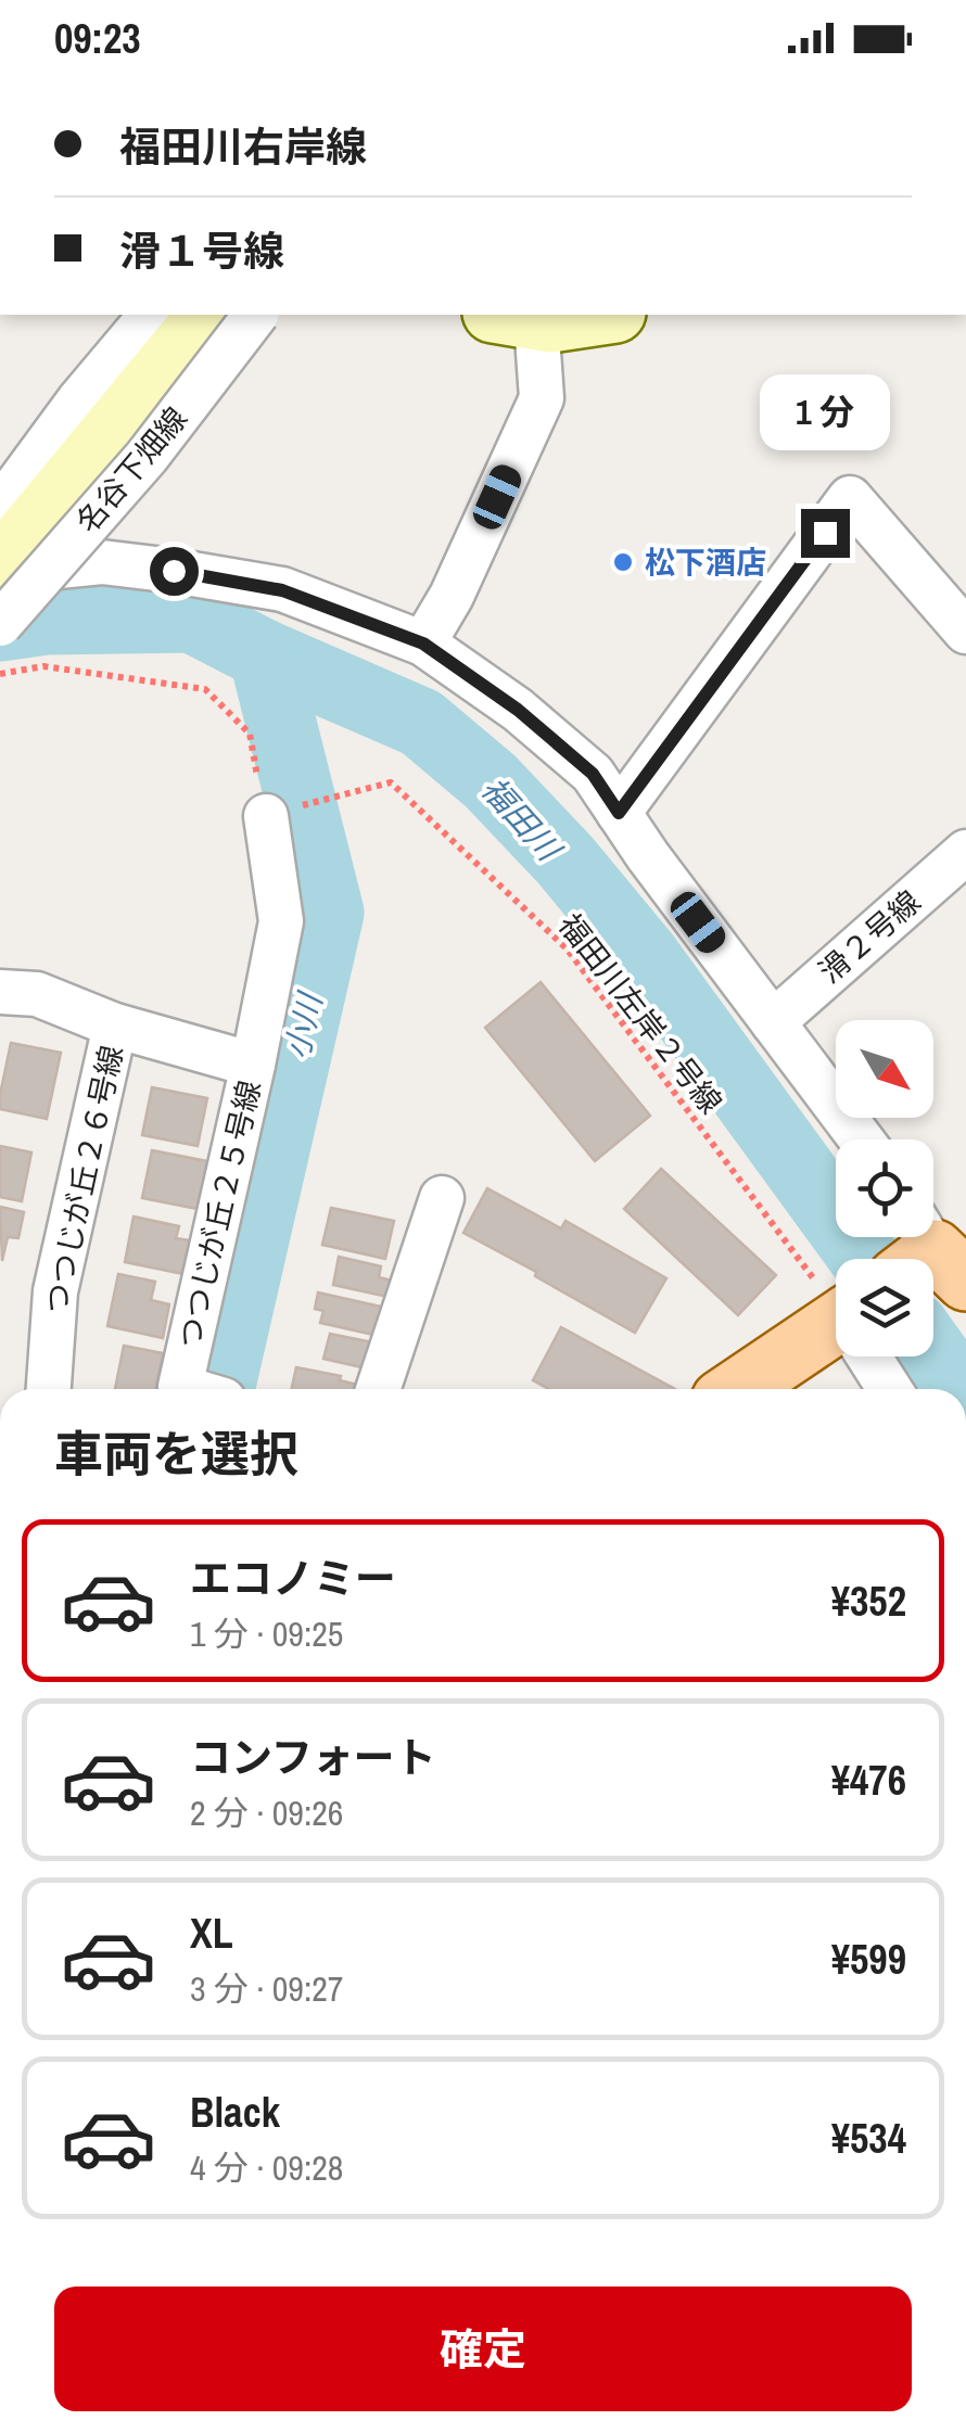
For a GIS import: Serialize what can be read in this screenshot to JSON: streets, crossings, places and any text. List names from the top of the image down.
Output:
{
  "streets": {
    "street": [
      "名谷下畑線",
      "滑２号線",
      "つつじが丘２６号線",
      "つつじが丘２５号線"
    ],
    "path": ["福田川左岸２号線"]
  },
  "crossings": [
    ["つつじが丘２６号線", "つつじが丘２５号線"]
  ],
  "water": ["福田川", "小川"],
  "places": ["松下酒店"],
  "north": "bottom right",
  "page": {
    "status": "09:23",
    "banner": ["福田川右岸線", "滑１号線"],
    "bubble": "1 分",
    "heading": "車両を選択",
    "list": [
      {
        "name": "エコノミー",
        "note": "1 分 · 09:25",
        "value": "¥352"
      },
      {
        "name": "コンフォート",
        "note": "2 分 · 09:26",
        "value": "¥476"
      },
      {
        "name": "XL",
        "note": "3 分 · 09:27",
        "value": "¥599"
      },
      {
        "name": "Black",
        "note": "4 分 · 09:28",
        "value": "¥534"
      }
    ],
    "buttons": "確定"
  }
}
